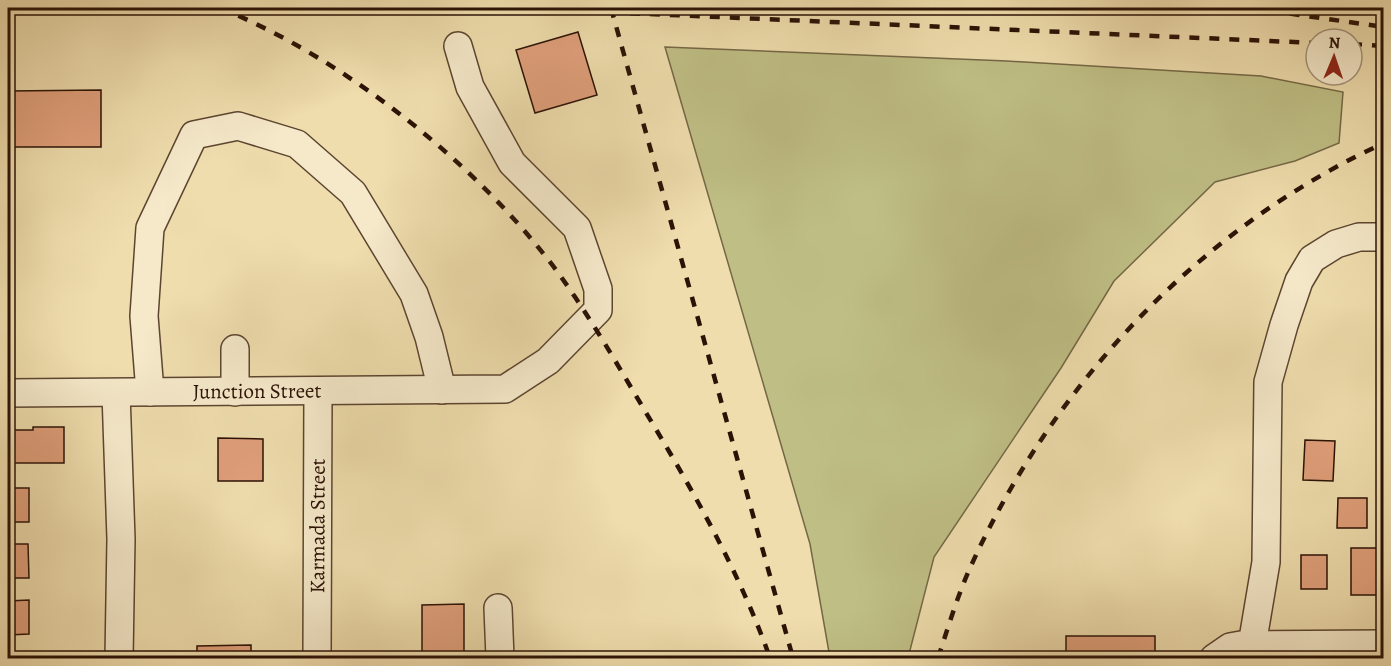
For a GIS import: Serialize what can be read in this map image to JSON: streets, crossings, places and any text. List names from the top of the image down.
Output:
{
  "streets": {
    "street": ["Junction Street", "Karmada Street"]
  },
  "crossings": [
    ["Junction Street", "Karmada Street"]
  ],
  "north": "top"
}
